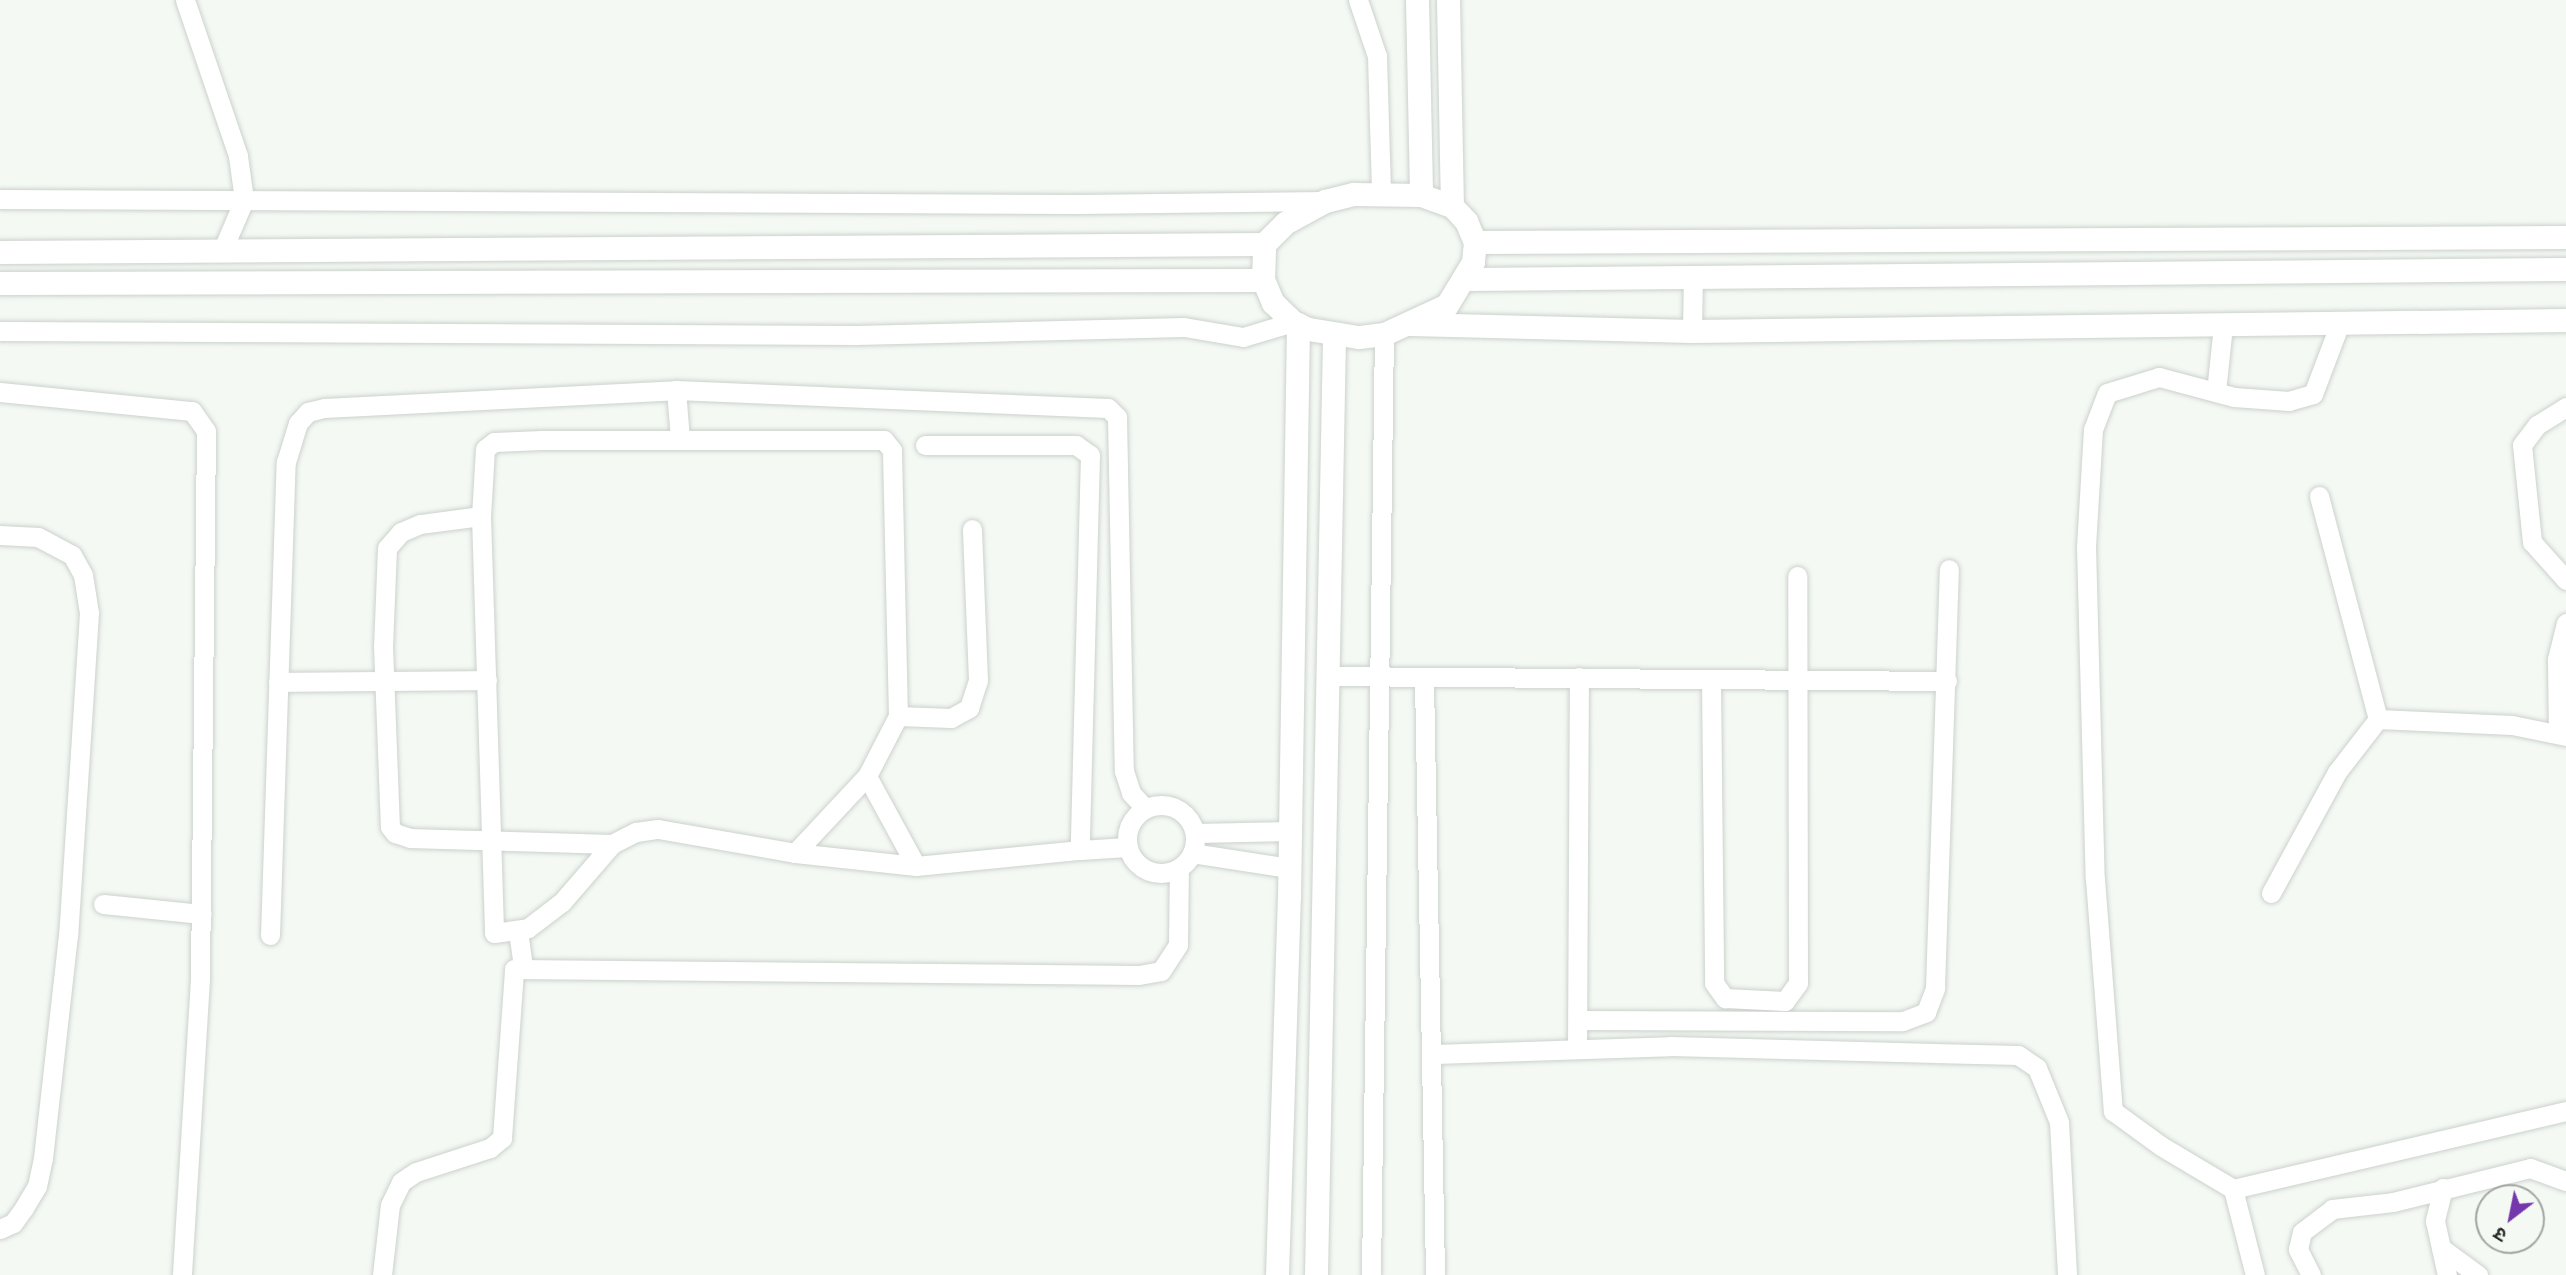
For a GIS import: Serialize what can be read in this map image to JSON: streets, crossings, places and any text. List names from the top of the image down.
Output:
{
  "north": "bottom left"
}
